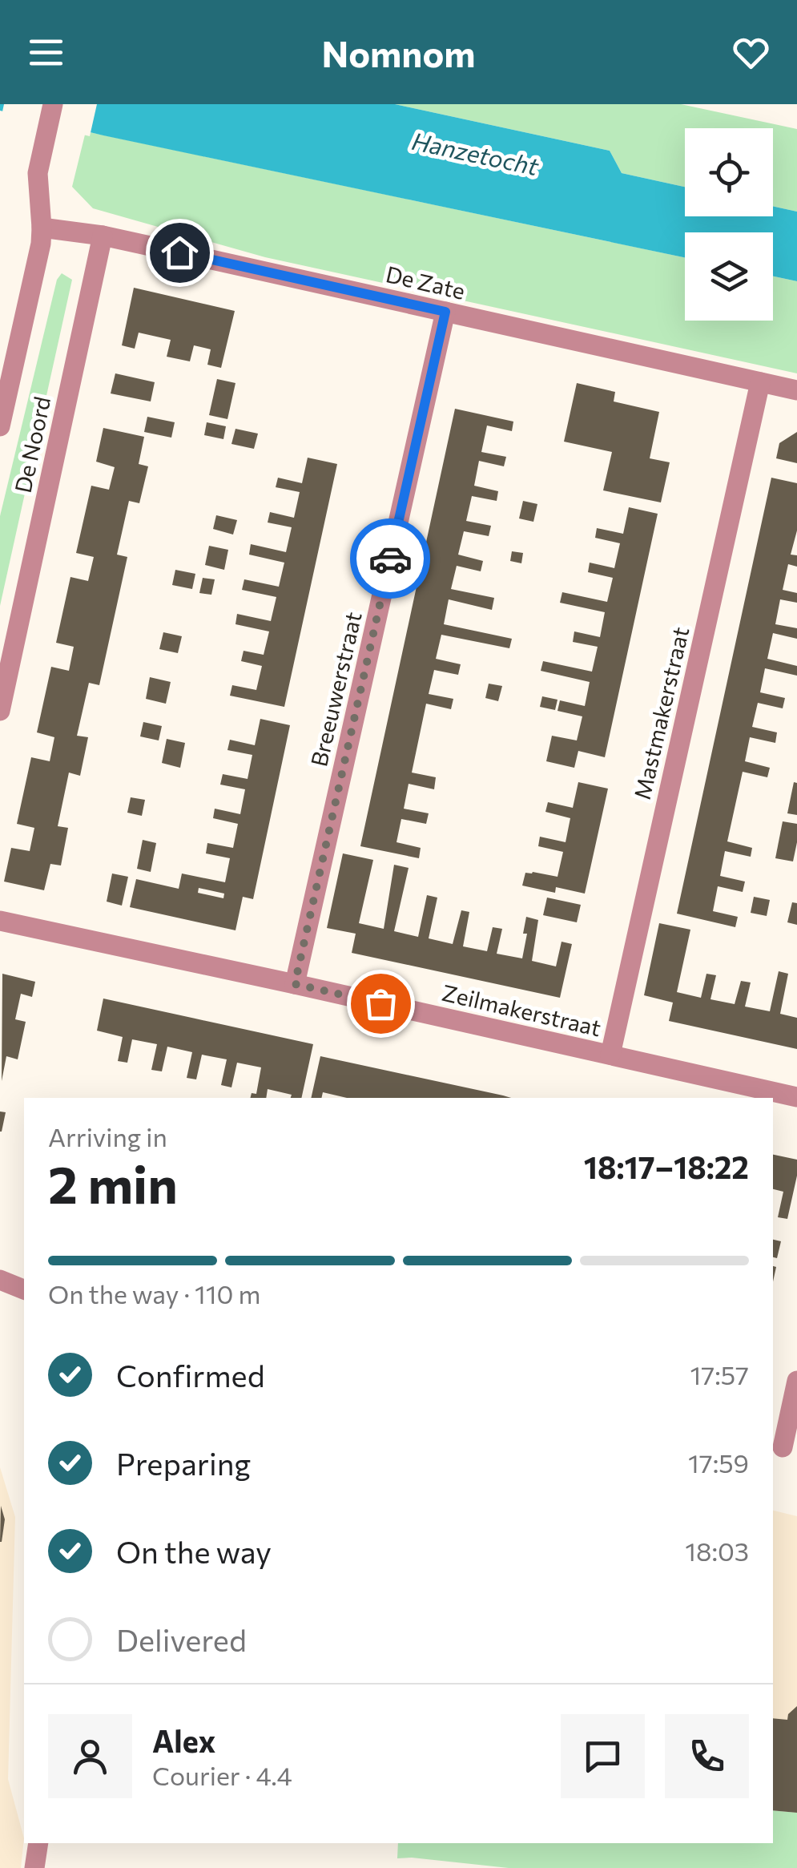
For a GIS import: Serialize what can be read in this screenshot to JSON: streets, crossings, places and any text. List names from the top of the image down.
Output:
{
  "streets": {
    "street": [
      "De Zate",
      "De Noord",
      "Breeuwerstraat",
      "Mastmakerstraat",
      "Zeilmakerstraat"
    ]
  },
  "crossings": [
    ["De Zate", "De Noord"],
    ["De Zate", "Breeuwerstraat"],
    ["De Zate", "Mastmakerstraat"],
    ["Breeuwerstraat", "Zeilmakerstraat"],
    ["Mastmakerstraat", "Zeilmakerstraat"]
  ],
  "water": ["Hanzetocht"],
  "page": {
    "header": "Nomnom",
    "heading": ["2 min", "Arriving in", "18:17–18:22"],
    "panel": ["Alex", "Courier · 4.4"],
    "bar": "On the way · 110 m",
    "list": [
      ["Confirmed", "17:57"],
      ["Preparing", "17:59"],
      ["On the way", "18:03"],
      "Delivered"
    ]
  }
}
